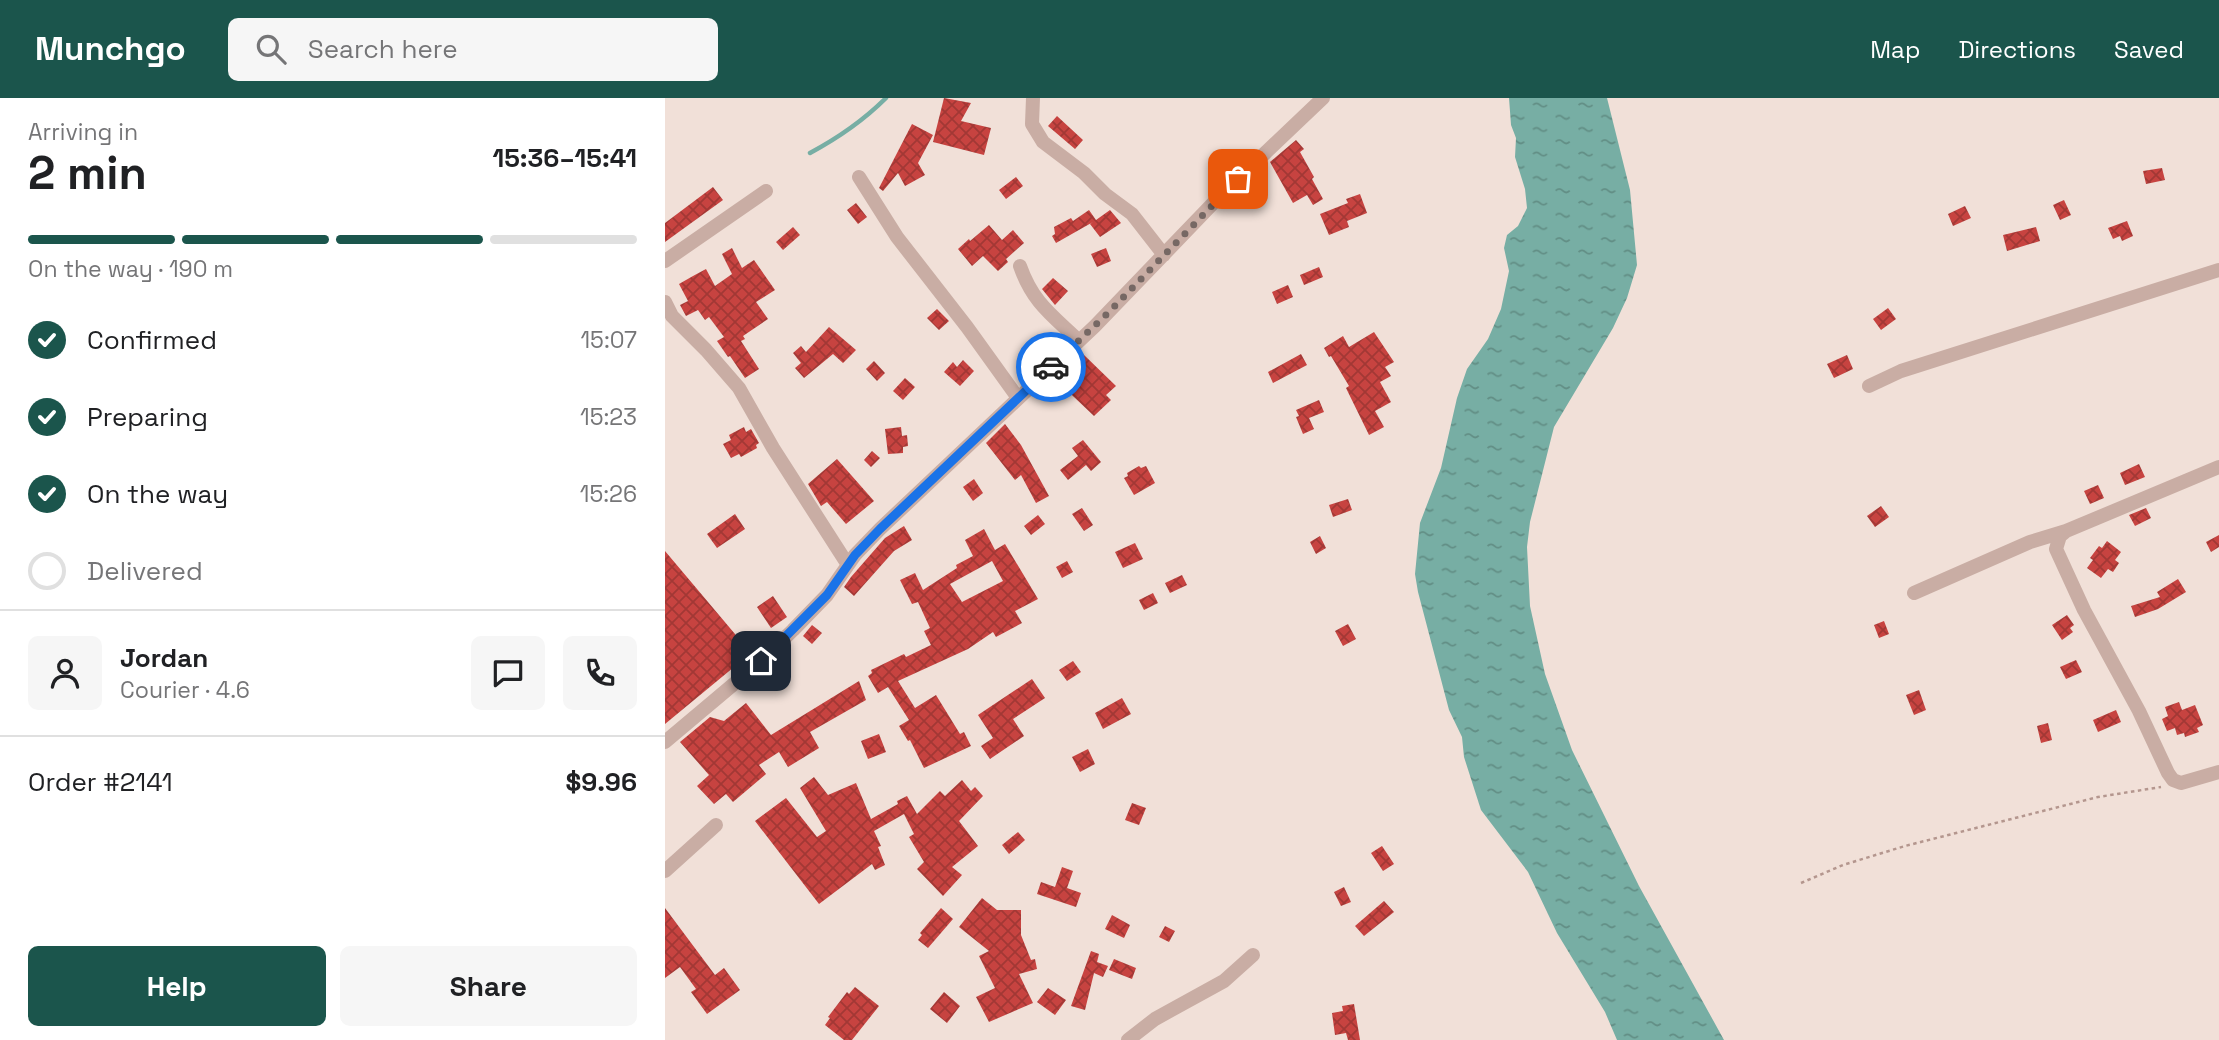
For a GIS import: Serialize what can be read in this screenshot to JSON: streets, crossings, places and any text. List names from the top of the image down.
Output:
{
  "page": {
    "header": "Munchgo",
    "search": "Search here",
    "nav": ["Map", "Directions", "Saved"],
    "heading": ["2 min", "Arriving in", "15:36–15:41"],
    "panel": [
      "Jordan",
      "Courier · 4.6",
      "Order #2141",
      "$9.96"
    ],
    "bar": "On the way · 190 m",
    "list": [
      ["Confirmed", "15:07"],
      ["Preparing", "15:23"],
      ["On the way", "15:26"],
      "Delivered"
    ],
    "buttons": ["Help", "Share"]
  }
}
